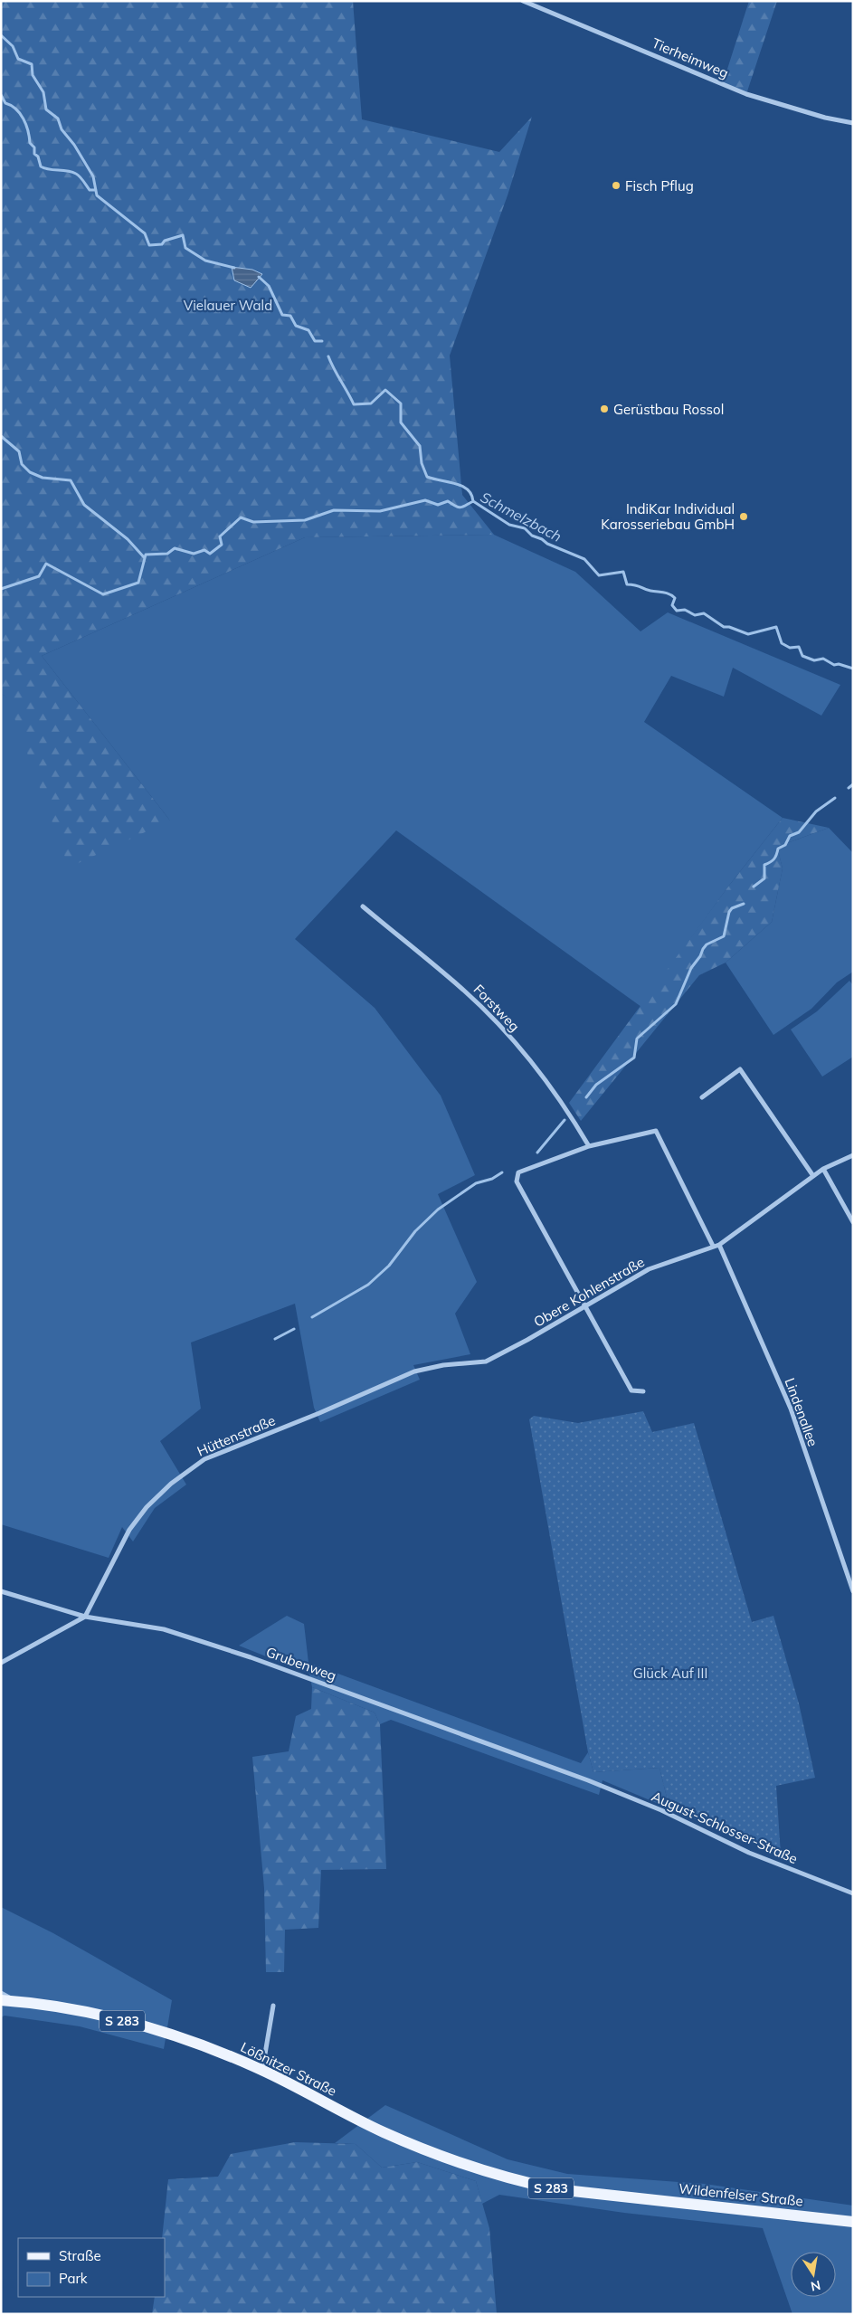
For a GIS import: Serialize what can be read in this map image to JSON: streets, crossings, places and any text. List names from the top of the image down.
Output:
{
  "streets": {
    "main road": ["S 283", "Lößnitzer Straße", "Wildenfelser Straße"],
    "street": [
      "Tierheimweg",
      "Forstweg",
      "Obere Kohlenstraße",
      "Lindenallee",
      "Hüttenstraße",
      "Grubenweg",
      "August-Schlosser-Straße"
    ]
  },
  "crossings": [
    ["Obere Kohlenstraße", "Lindenallee"],
    ["Obere Kohlenstraße", "Hüttenstraße"],
    ["Hüttenstraße", "Grubenweg"],
    ["Grubenweg", "August-Schlosser-Straße"],
    ["S 283", "Lößnitzer Straße"],
    ["Lößnitzer Straße", "Wildenfelser Straße"]
  ],
  "water": ["Schmelzbach"],
  "parks": ["Vielauer Wald", "Glück Auf III"],
  "places": ["Fisch Pflug", "Gerüstbau Rossol", "IndiKar Individual Karosseriebau GmbH"],
  "legend": ["Straße", "Park"],
  "north": "bottom"
}
